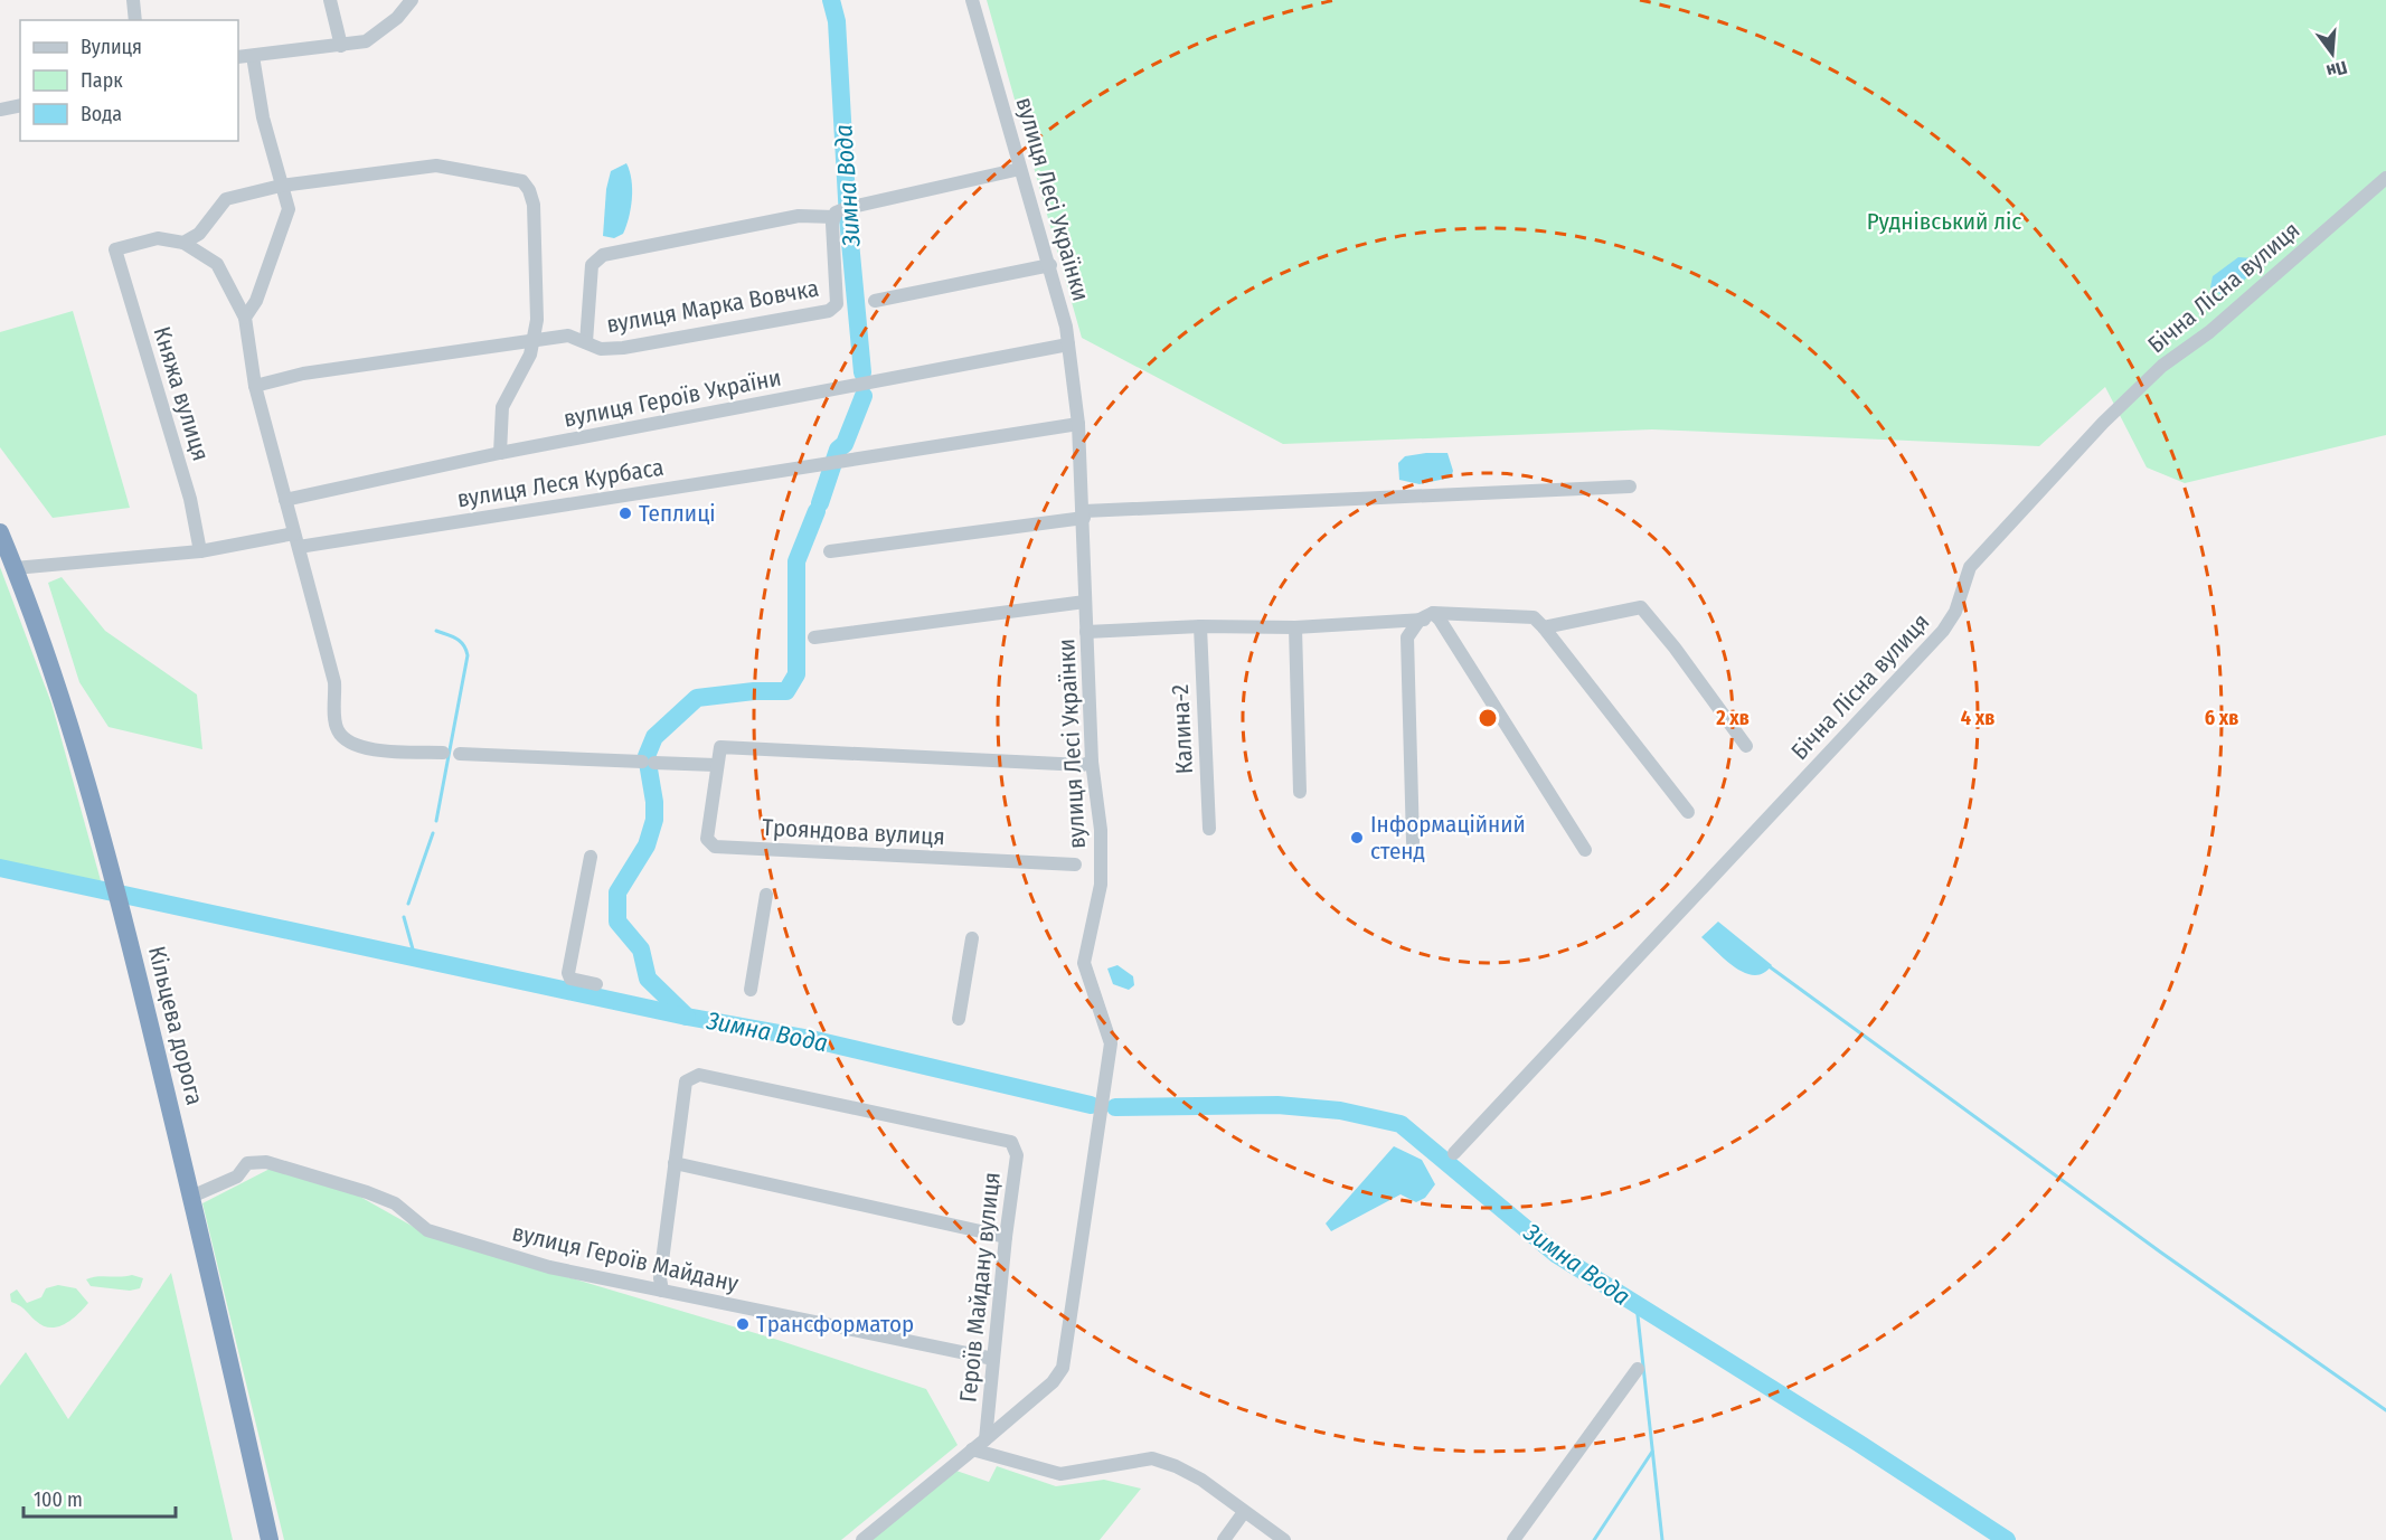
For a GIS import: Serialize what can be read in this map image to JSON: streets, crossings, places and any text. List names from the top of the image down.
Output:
{
  "streets": {
    "highway": ["Кільцева дорога"],
    "street": [
      "вулиця Лесі Українки",
      "Бічна Лісна вулиця",
      "вулиця Марка Вовчка",
      "Княжа вулиця",
      "вулиця Героїв України",
      "вулиця Леся Курбаса",
      "Калина-2",
      "Трояндова вулиця",
      "вулиця Героїв Майдану",
      "Героїв Майдану вулиця"
    ]
  },
  "crossings": [
    ["вулиця Лесі Українки", "вулиця Героїв України"],
    ["вулиця Лесі Українки", "вулиця Леся Курбаса"],
    ["вулиця Лесі Українки", "Героїв Майдану вулиця"],
    ["Княжа вулиця", "вулиця Леся Курбаса"],
    ["вулиця Леся Курбаса", "Кільцева дорога"],
    ["Кільцева дорога", "вулиця Героїв Майдану"],
    ["вулиця Героїв Майдану", "Героїв Майдану вулиця"]
  ],
  "water": ["Зимна Вода"],
  "parks": ["Руднівський ліс"],
  "places": ["Теплиці", "Інформаційний стенд", "Трансформатор"],
  "legend": ["Вулиця", "Парк", "Вода"],
  "scale_bar": "100 m",
  "north": "bottom",
  "rings": ["2 хв", "4 хв", "6 хв"]
}
